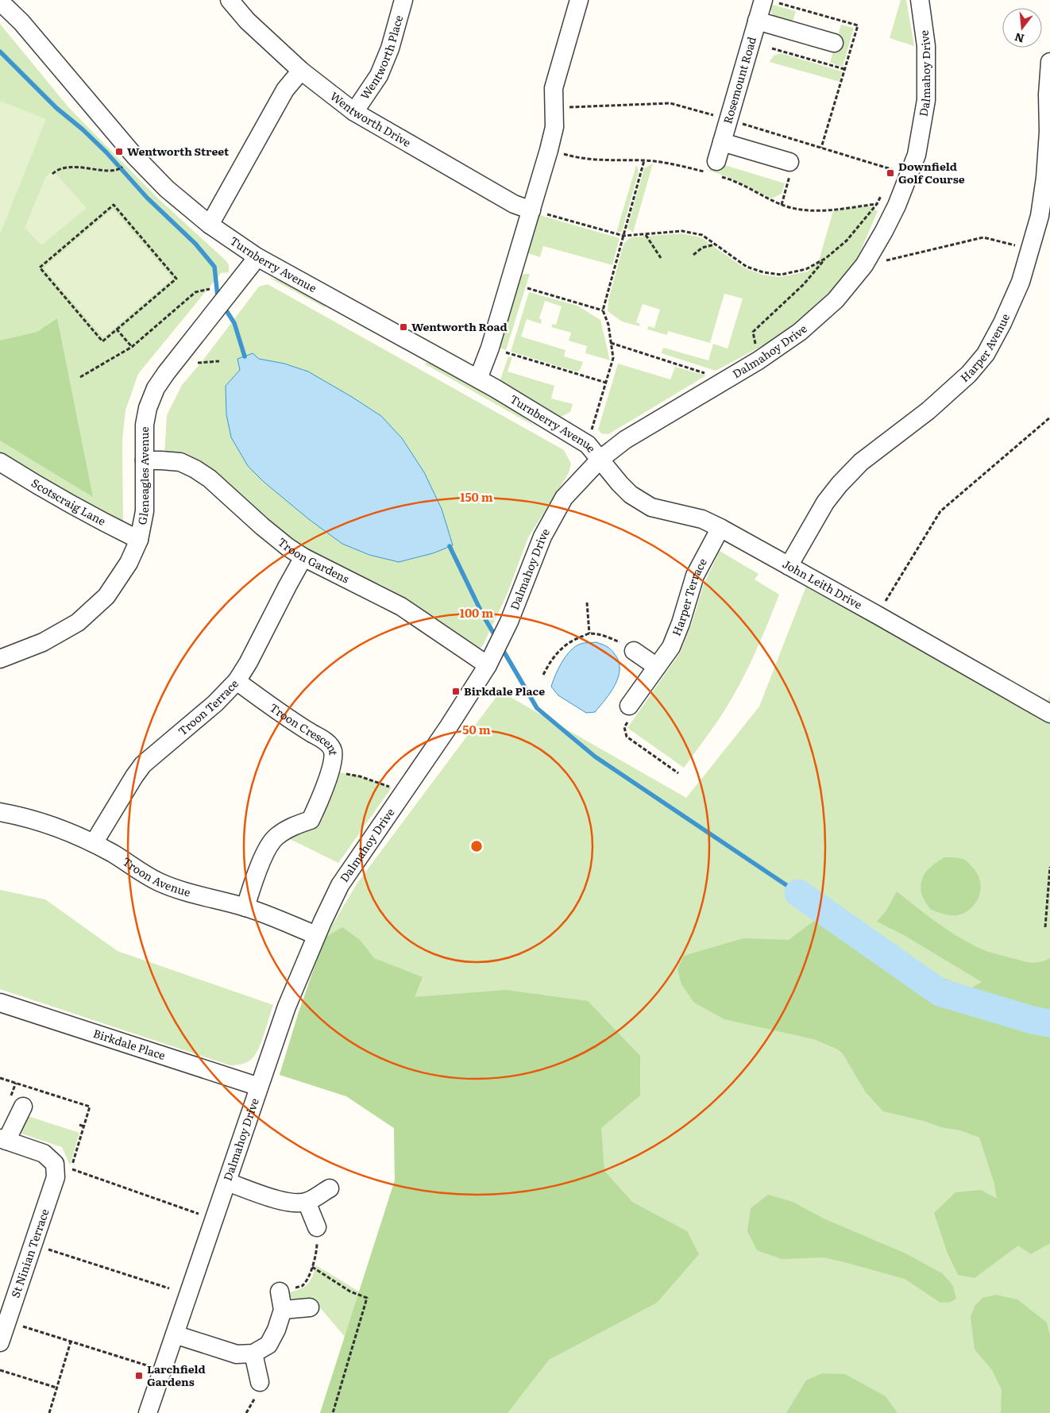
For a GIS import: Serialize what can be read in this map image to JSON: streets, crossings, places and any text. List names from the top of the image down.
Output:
{
  "streets": {
    "street": [
      "Wentworth Place",
      "Dalmahoy Drive",
      "Rosemount Road",
      "Wentworth Drive",
      "Turnberry Avenue",
      "Harper Avenue",
      "Gleneagles Avenue",
      "Scotscraig Lane",
      "Troon Gardens",
      "John Leith Drive",
      "Harper Terrace",
      "Troon Terrace",
      "Troon Crescent",
      "Troon Avenue",
      "Birkdale Place",
      "St Ninian Terrace"
    ]
  },
  "crossings": [
    ["Wentworth Place", "Wentworth Drive"],
    ["Dalmahoy Drive", "Turnberry Avenue"],
    ["Dalmahoy Drive", "Troon Gardens"],
    ["Dalmahoy Drive", "John Leith Drive"],
    ["Dalmahoy Drive", "Troon Avenue"],
    ["Dalmahoy Drive", "Birkdale Place"],
    ["Turnberry Avenue", "Gleneagles Avenue"],
    ["Turnberry Avenue", "John Leith Drive"],
    ["Harper Avenue", "John Leith Drive"],
    ["Gleneagles Avenue", "Scotscraig Lane"],
    ["Gleneagles Avenue", "Troon Gardens"],
    ["Troon Gardens", "Troon Terrace"],
    ["John Leith Drive", "Harper Terrace"],
    ["Troon Terrace", "Troon Crescent"],
    ["Troon Terrace", "Troon Avenue"],
    ["Troon Crescent", "Troon Avenue"]
  ],
  "places": {
    "transit": [
      "Wentworth Street",
      "Downfield Golf Course",
      "Wentworth Road",
      "Birkdale Place",
      "Larchfield Gardens"
    ]
  },
  "north": "bottom",
  "rings": ["150 m", "100 m", "50 m"]
}
